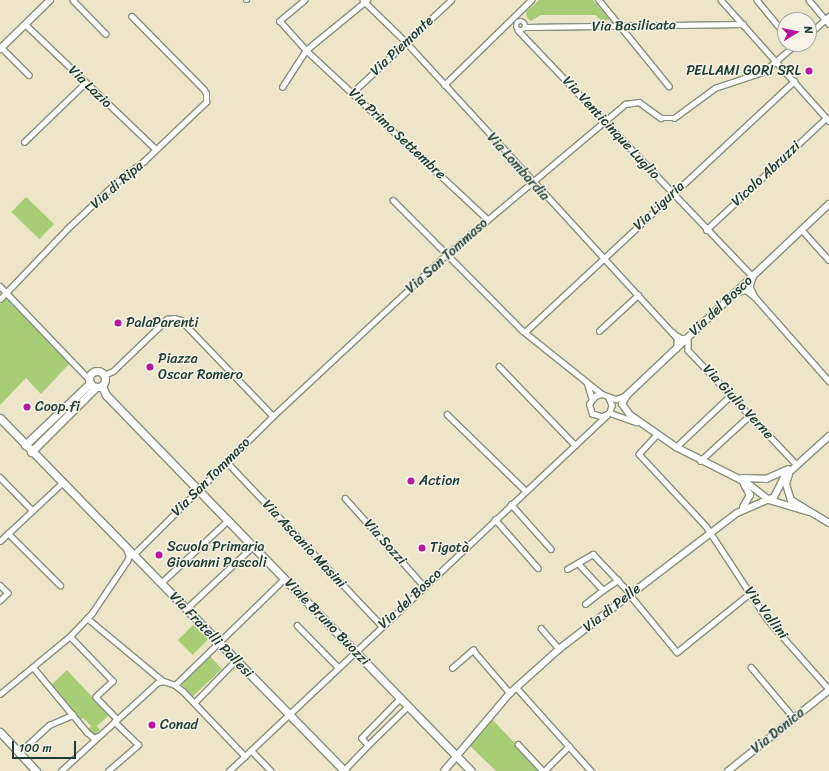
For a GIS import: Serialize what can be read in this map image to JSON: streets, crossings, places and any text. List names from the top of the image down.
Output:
{
  "streets": {
    "main road": ["Viale Bruno Buozzi", "Via Fratelli Pallesi"],
    "street": [
      "Via Basilicata",
      "Via Piemonte",
      "Via Lazio",
      "Via Venticinque Luglio",
      "Via Primo Settembre",
      "Via Lombardia",
      "Vicolo Abruzzi",
      "Via di Ripa",
      "Via Liguria",
      "Via San Tommaso",
      "Via del Bosco",
      "Via Giulio Verne",
      "Via Sozzi",
      "Via Ascanio Masini",
      "Via di Pelle",
      "Via Vallini",
      "Via Donica"
    ]
  },
  "crossings": [
    ["Via Basilicata", "Via Venticinque Luglio"],
    ["Via Piemonte", "Via Primo Settembre"],
    ["Via Piemonte", "Via Lombardia"],
    ["Via Lazio", "Via di Ripa"],
    ["Via Venticinque Luglio", "Vicolo Abruzzi"],
    ["Via Venticinque Luglio", "Via Liguria"],
    ["Via Venticinque Luglio", "Via San Tommaso"],
    ["Via Venticinque Luglio", "Via del Bosco"],
    ["Via Primo Settembre", "Via San Tommaso"],
    ["Via Lombardia", "Via Liguria"],
    ["Via Lombardia", "Via San Tommaso"],
    ["Via San Tommaso", "Via Ascanio Masini"],
    ["Via San Tommaso", "Viale Bruno Buozzi"],
    ["Via San Tommaso", "Via Fratelli Pallesi"],
    ["Via del Bosco", "Via Giulio Verne"],
    ["Via del Bosco", "Via Sozzi"],
    ["Via del Bosco", "Via Ascanio Masini"],
    ["Via del Bosco", "Viale Bruno Buozzi"],
    ["Via del Bosco", "Via Fratelli Pallesi"],
    ["Via di Pelle", "Via Vallini"],
    ["Via di Pelle", "Viale Bruno Buozzi"],
    ["Via Vallini", "Via Donica"]
  ],
  "places": [
    "PELLAMI GORI SRL",
    "PalaParenti",
    "Piazza Oscar Romero",
    "Coop.fi",
    "Action",
    "Tigotà",
    "Scuola Primaria Giovanni Pascoli",
    "Conad"
  ],
  "scale_bar": "100 m",
  "north": "right"
}
